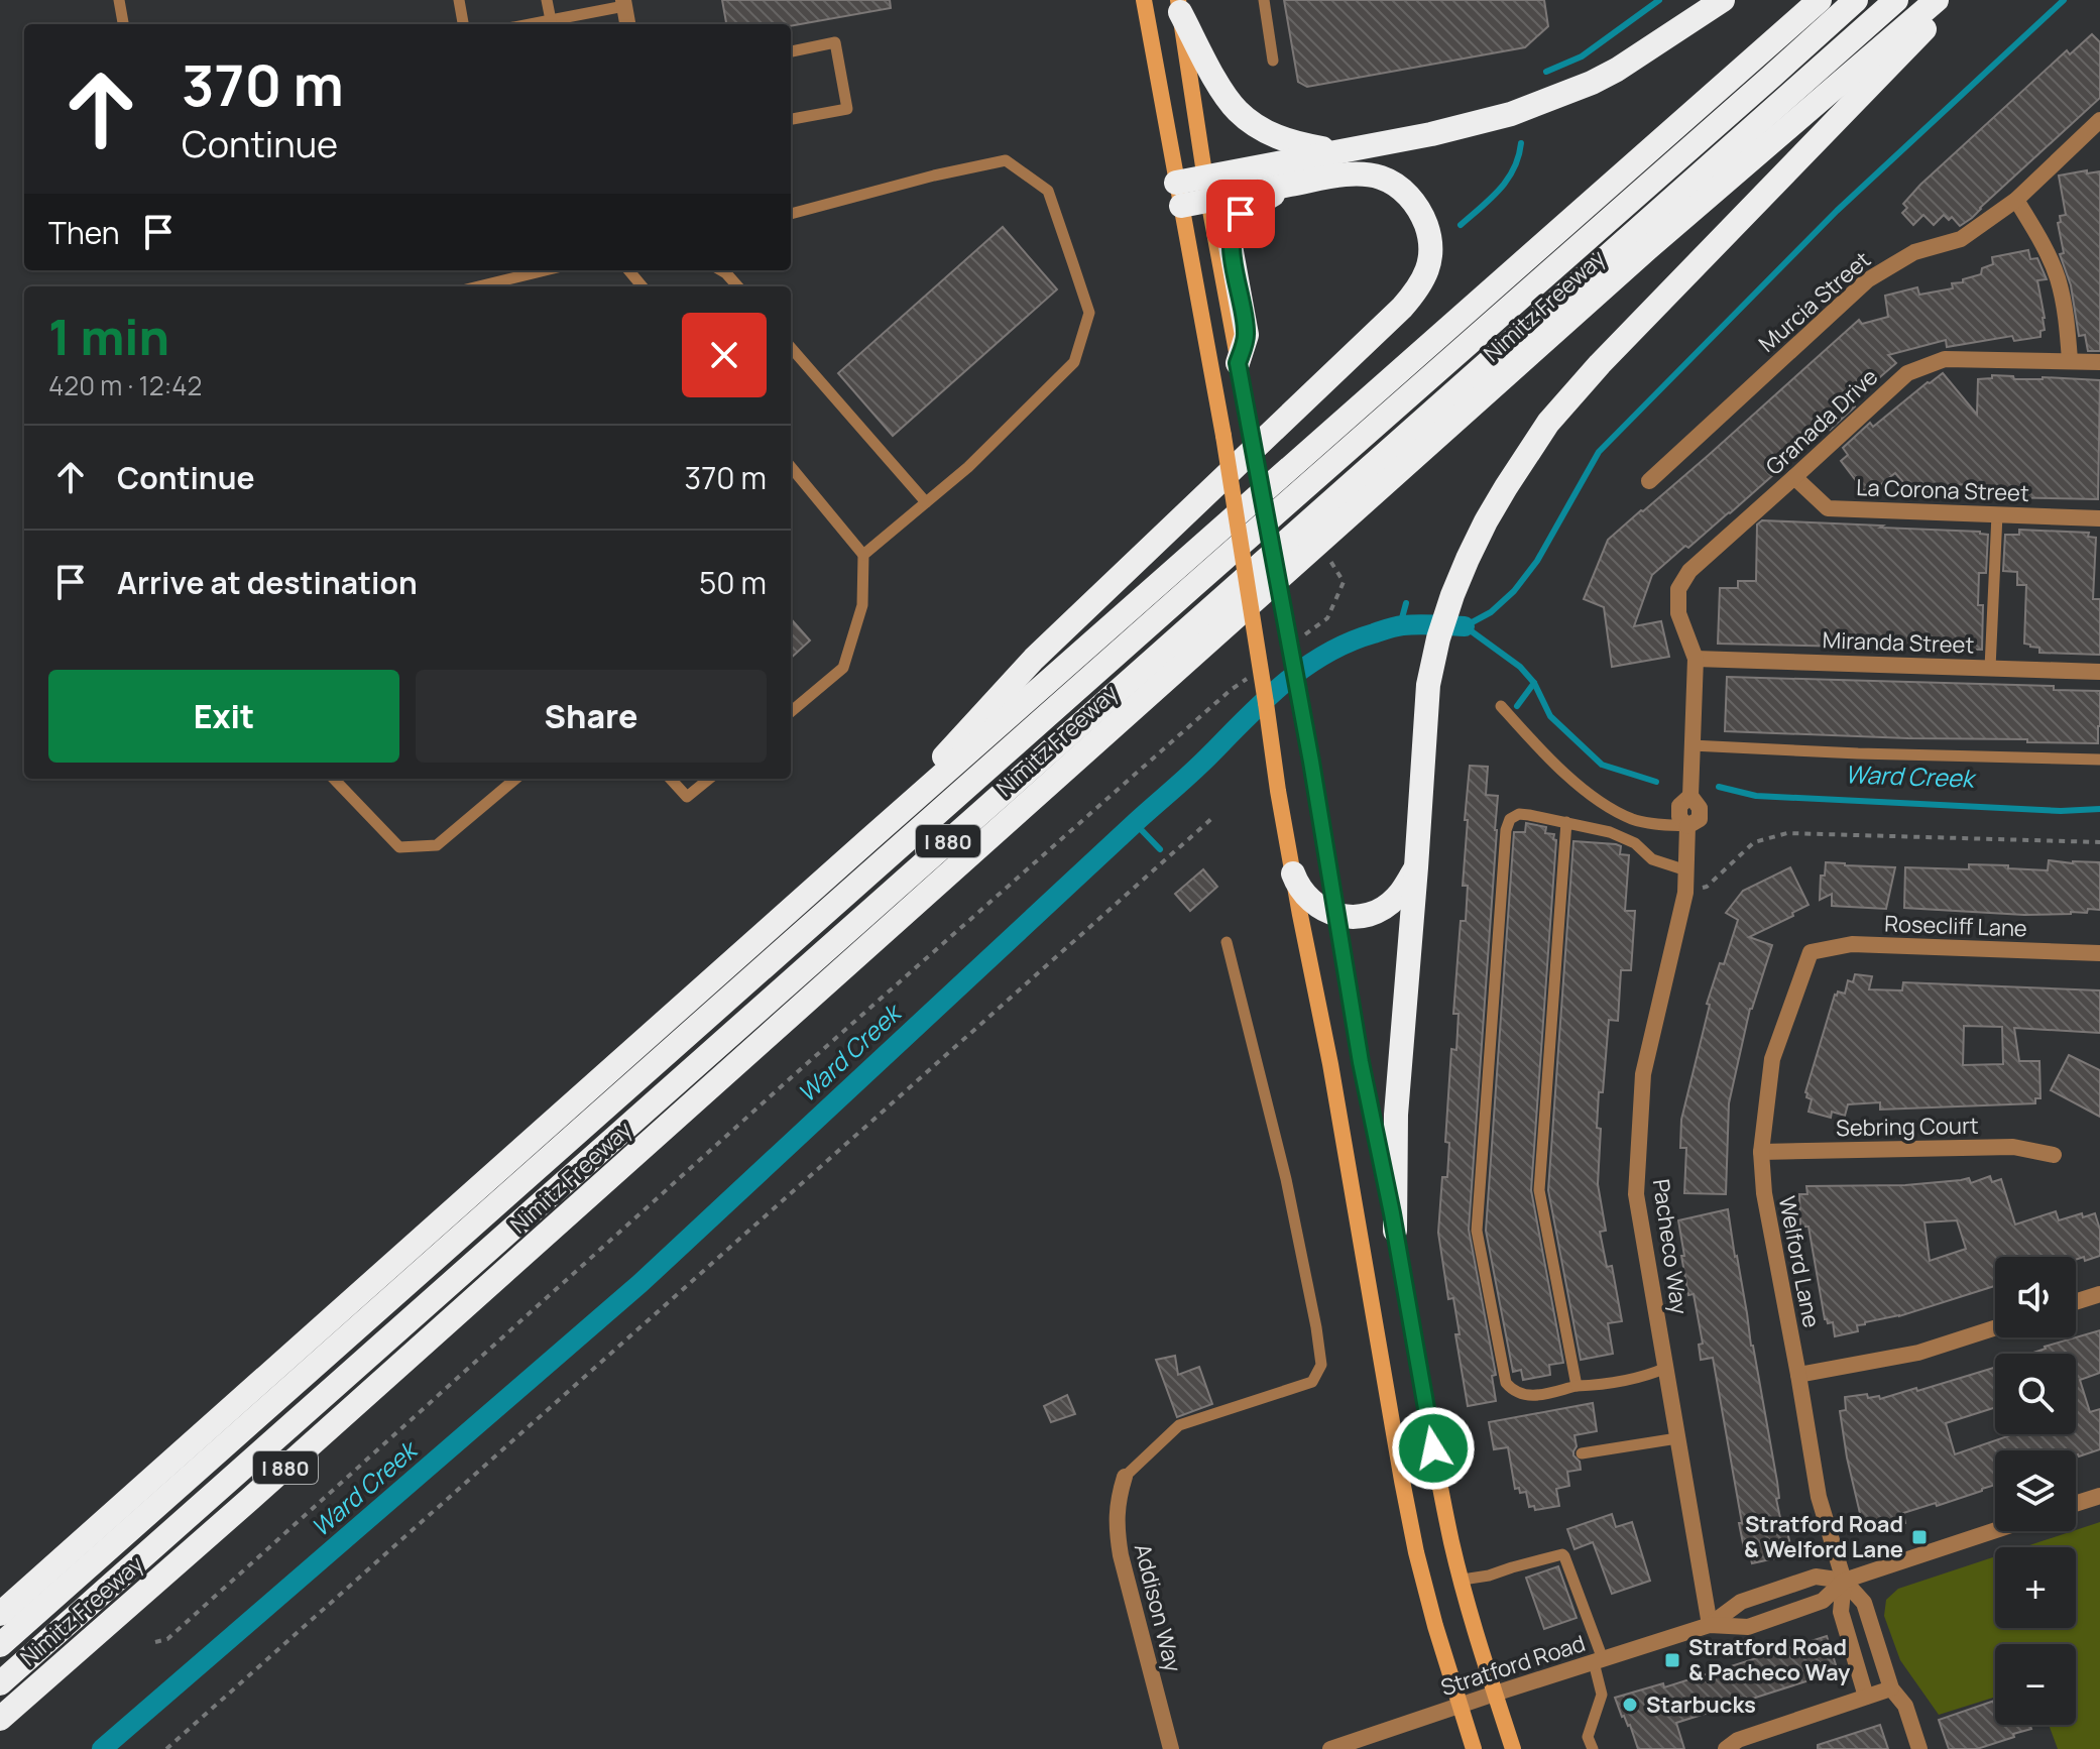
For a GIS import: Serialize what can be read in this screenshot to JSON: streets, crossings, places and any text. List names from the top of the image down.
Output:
{
  "streets": {
    "highway": ["Nimitz Freeway", "I 880"],
    "street": [
      "Murcia Street",
      "Granada Drive",
      "La Corona Street",
      "Miranda Street",
      "Rosecliff Lane",
      "Sebring Court",
      "Pacheco Way",
      "Welford Lane",
      "Addison Way",
      "Stratford Road"
    ]
  },
  "crossings": [
    ["Granada Drive", "La Corona Street"],
    ["Granada Drive", "Miranda Street"],
    ["Granada Drive", "Pacheco Way"],
    ["Miranda Street", "Pacheco Way"],
    ["Rosecliff Lane", "Welford Lane"],
    ["Sebring Court", "Welford Lane"],
    ["Pacheco Way", "Stratford Road"],
    ["Welford Lane", "Stratford Road"]
  ],
  "water": ["Ward Creek"],
  "places": {
    "transit": ["Stratford Road & Welford Lane", "Stratford Road & Pacheco Way"],
    "other": ["Starbucks"]
  },
  "page": {
    "turn": ["370 m", "Continue"],
    "then": "Then",
    "heading": ["1 min", "420 m · 12:42"],
    "list": [
      {
        "name": "Continue",
        "value": "370 m"
      },
      {
        "name": "Arrive at destination",
        "value": "50 m"
      }
    ],
    "buttons": ["Exit", "Share"],
    "map_buttons": ["+", "−"]
  }
}
